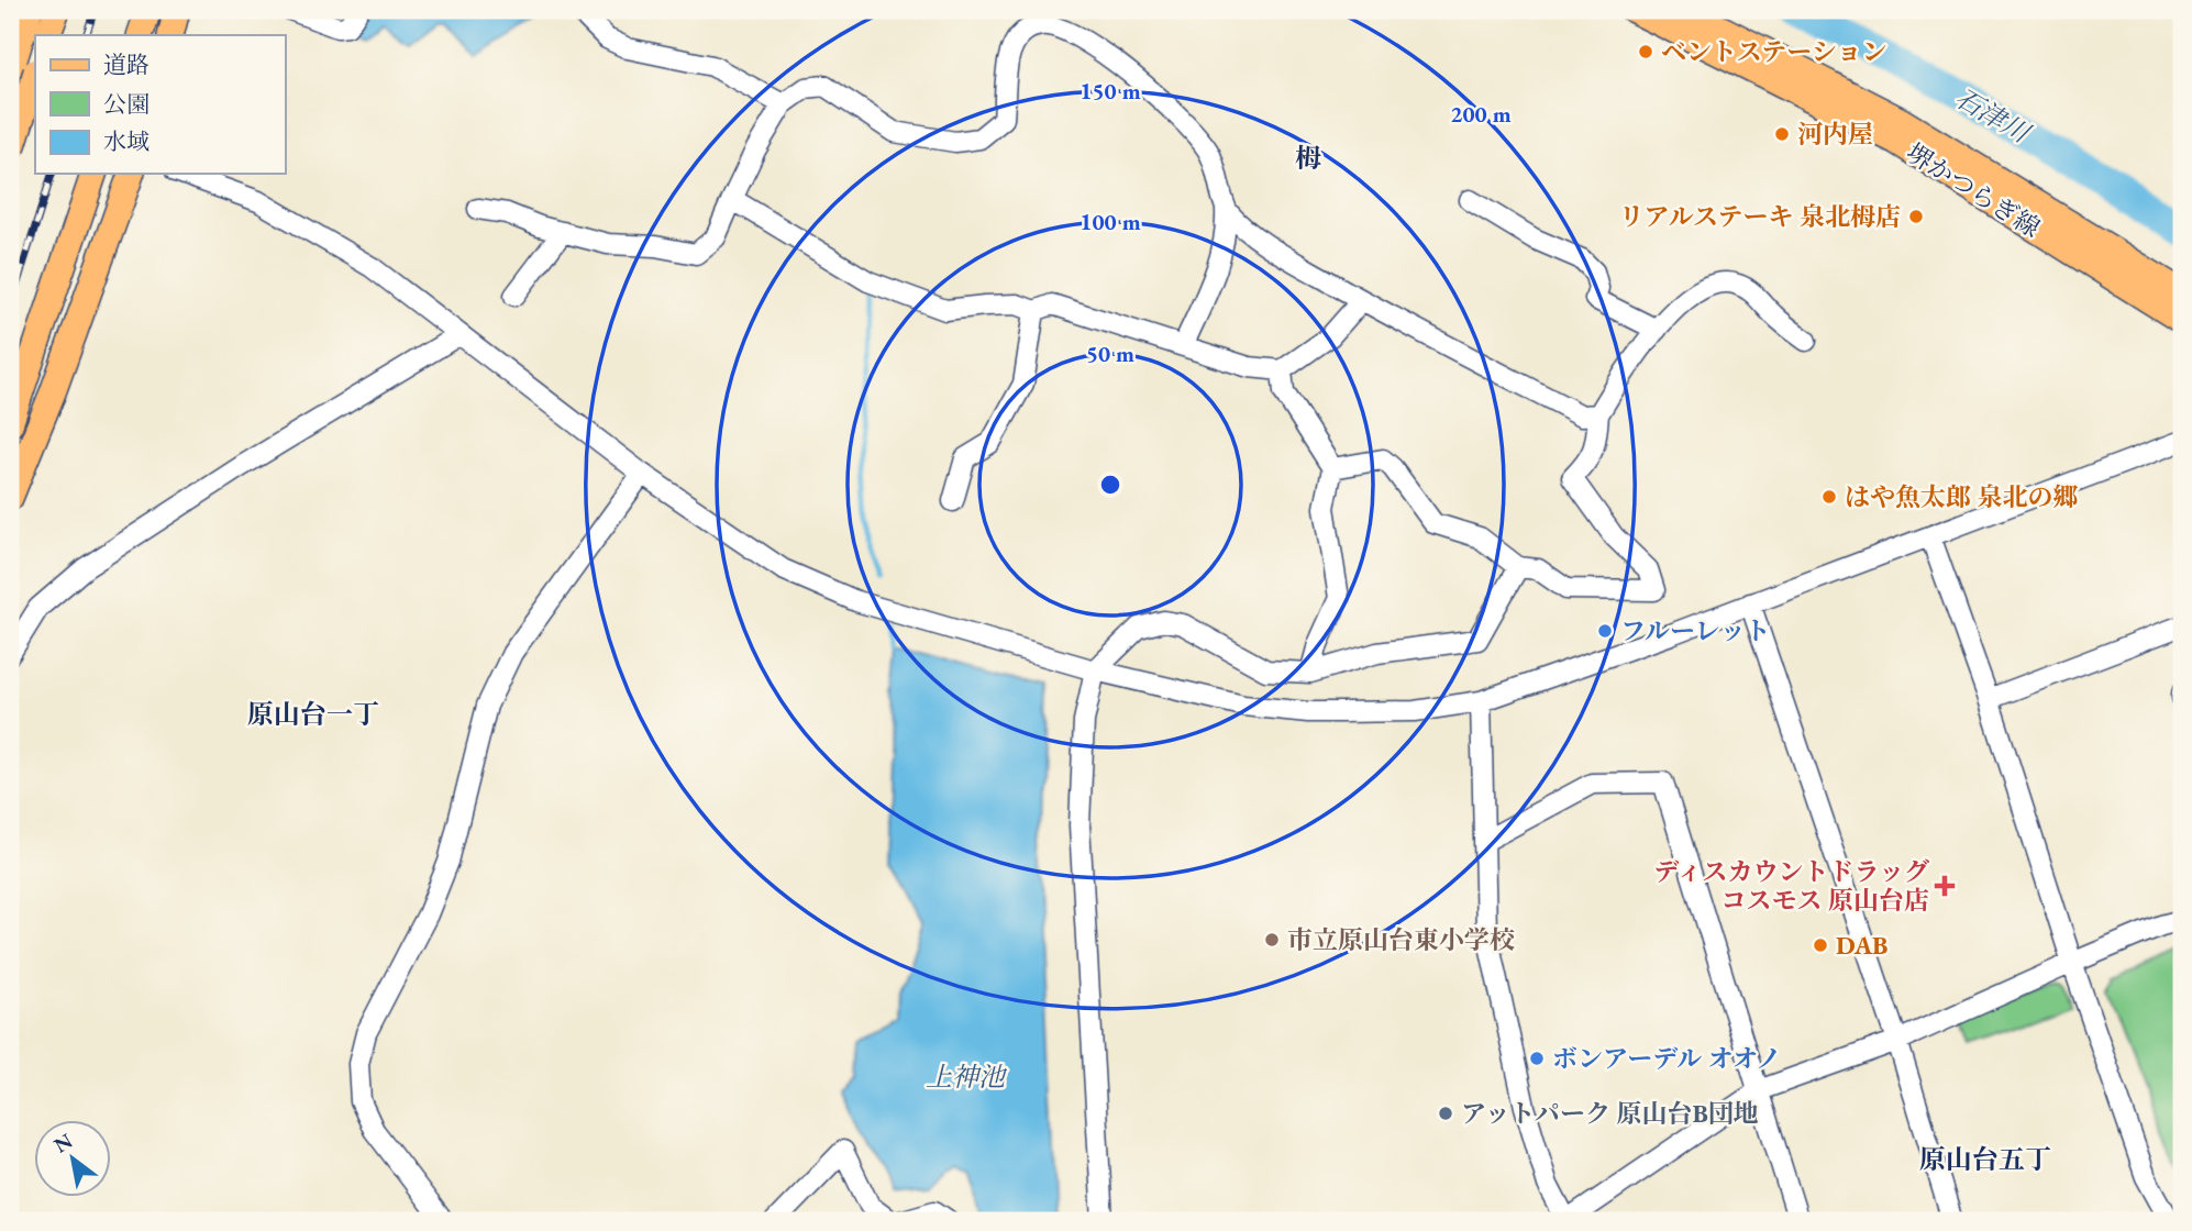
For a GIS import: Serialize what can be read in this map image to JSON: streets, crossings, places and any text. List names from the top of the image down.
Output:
{
  "streets": {
    "main road": ["堺かつらぎ線"]
  },
  "districts": ["栂", "原山台一丁", "原山台五丁"],
  "water": ["石津川", "上神池"],
  "places": {
    "other": [
      "ベントステーション",
      "河内屋",
      "リアルステーキ 泉北栂店",
      "はや魚太郎 泉北の郷",
      "フルーレット",
      "市立原山台東小学校",
      "DAB",
      "ボンアーデル オオノ",
      "アットパーク 原山台B団地"
    ],
    "health": ["ディスカウントドラッグ コスモス 原山台店"]
  },
  "legend": ["道路", "公園", "水域"],
  "north": "top left",
  "rings": [
    "150 m",
    "200 m",
    "100 m",
    "50 m"
  ]
}
